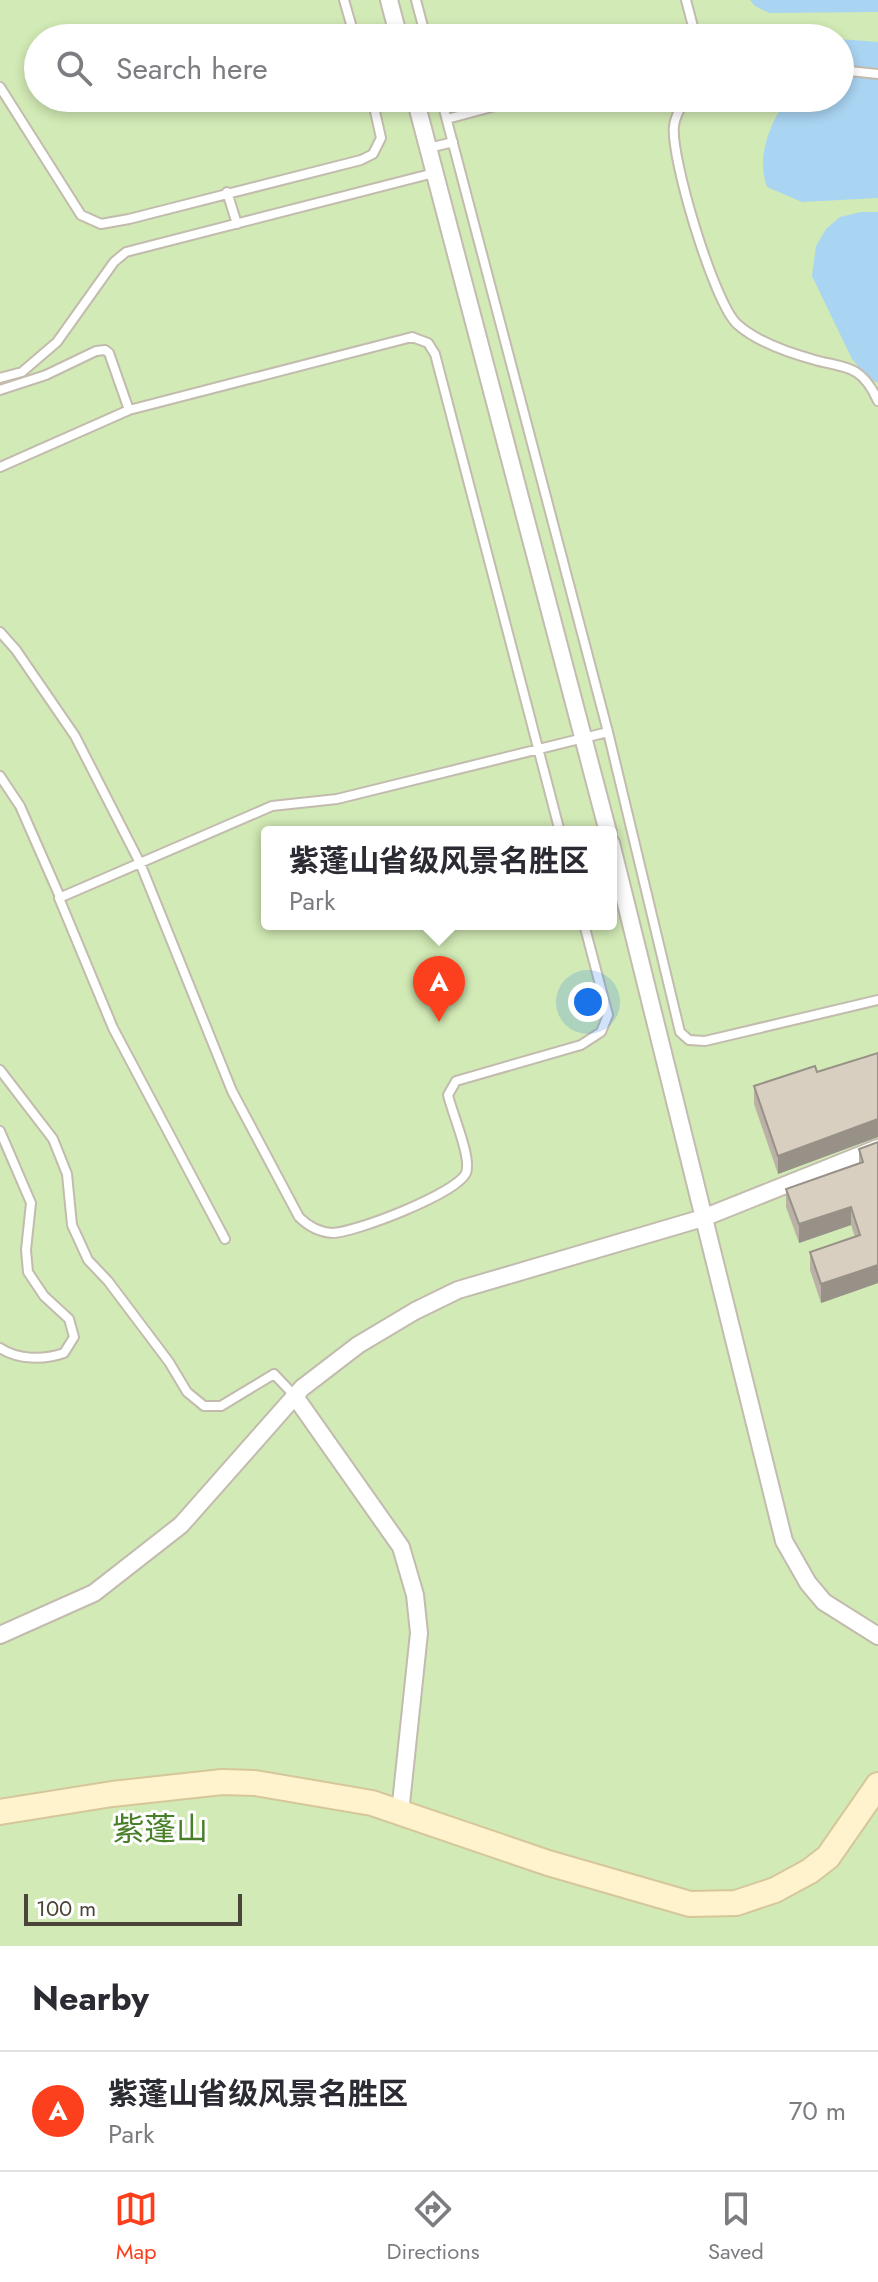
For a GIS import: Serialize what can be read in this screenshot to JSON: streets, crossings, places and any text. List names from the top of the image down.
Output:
{
  "parks": ["紫蓬山"],
  "scale_bar": "100 m",
  "page": {
    "search": "Search here",
    "popup": ["紫蓬山省级风景名胜区", "Park"],
    "pins": "A",
    "scale": "100 m",
    "heading": "Nearby",
    "list": [
      {
        "mark": "A",
        "name": "紫蓬山省级风景名胜区",
        "note": "Park",
        "value": "70 m"
      }
    ],
    "nav": ["Map", "Directions", "Saved"]
  }
}
